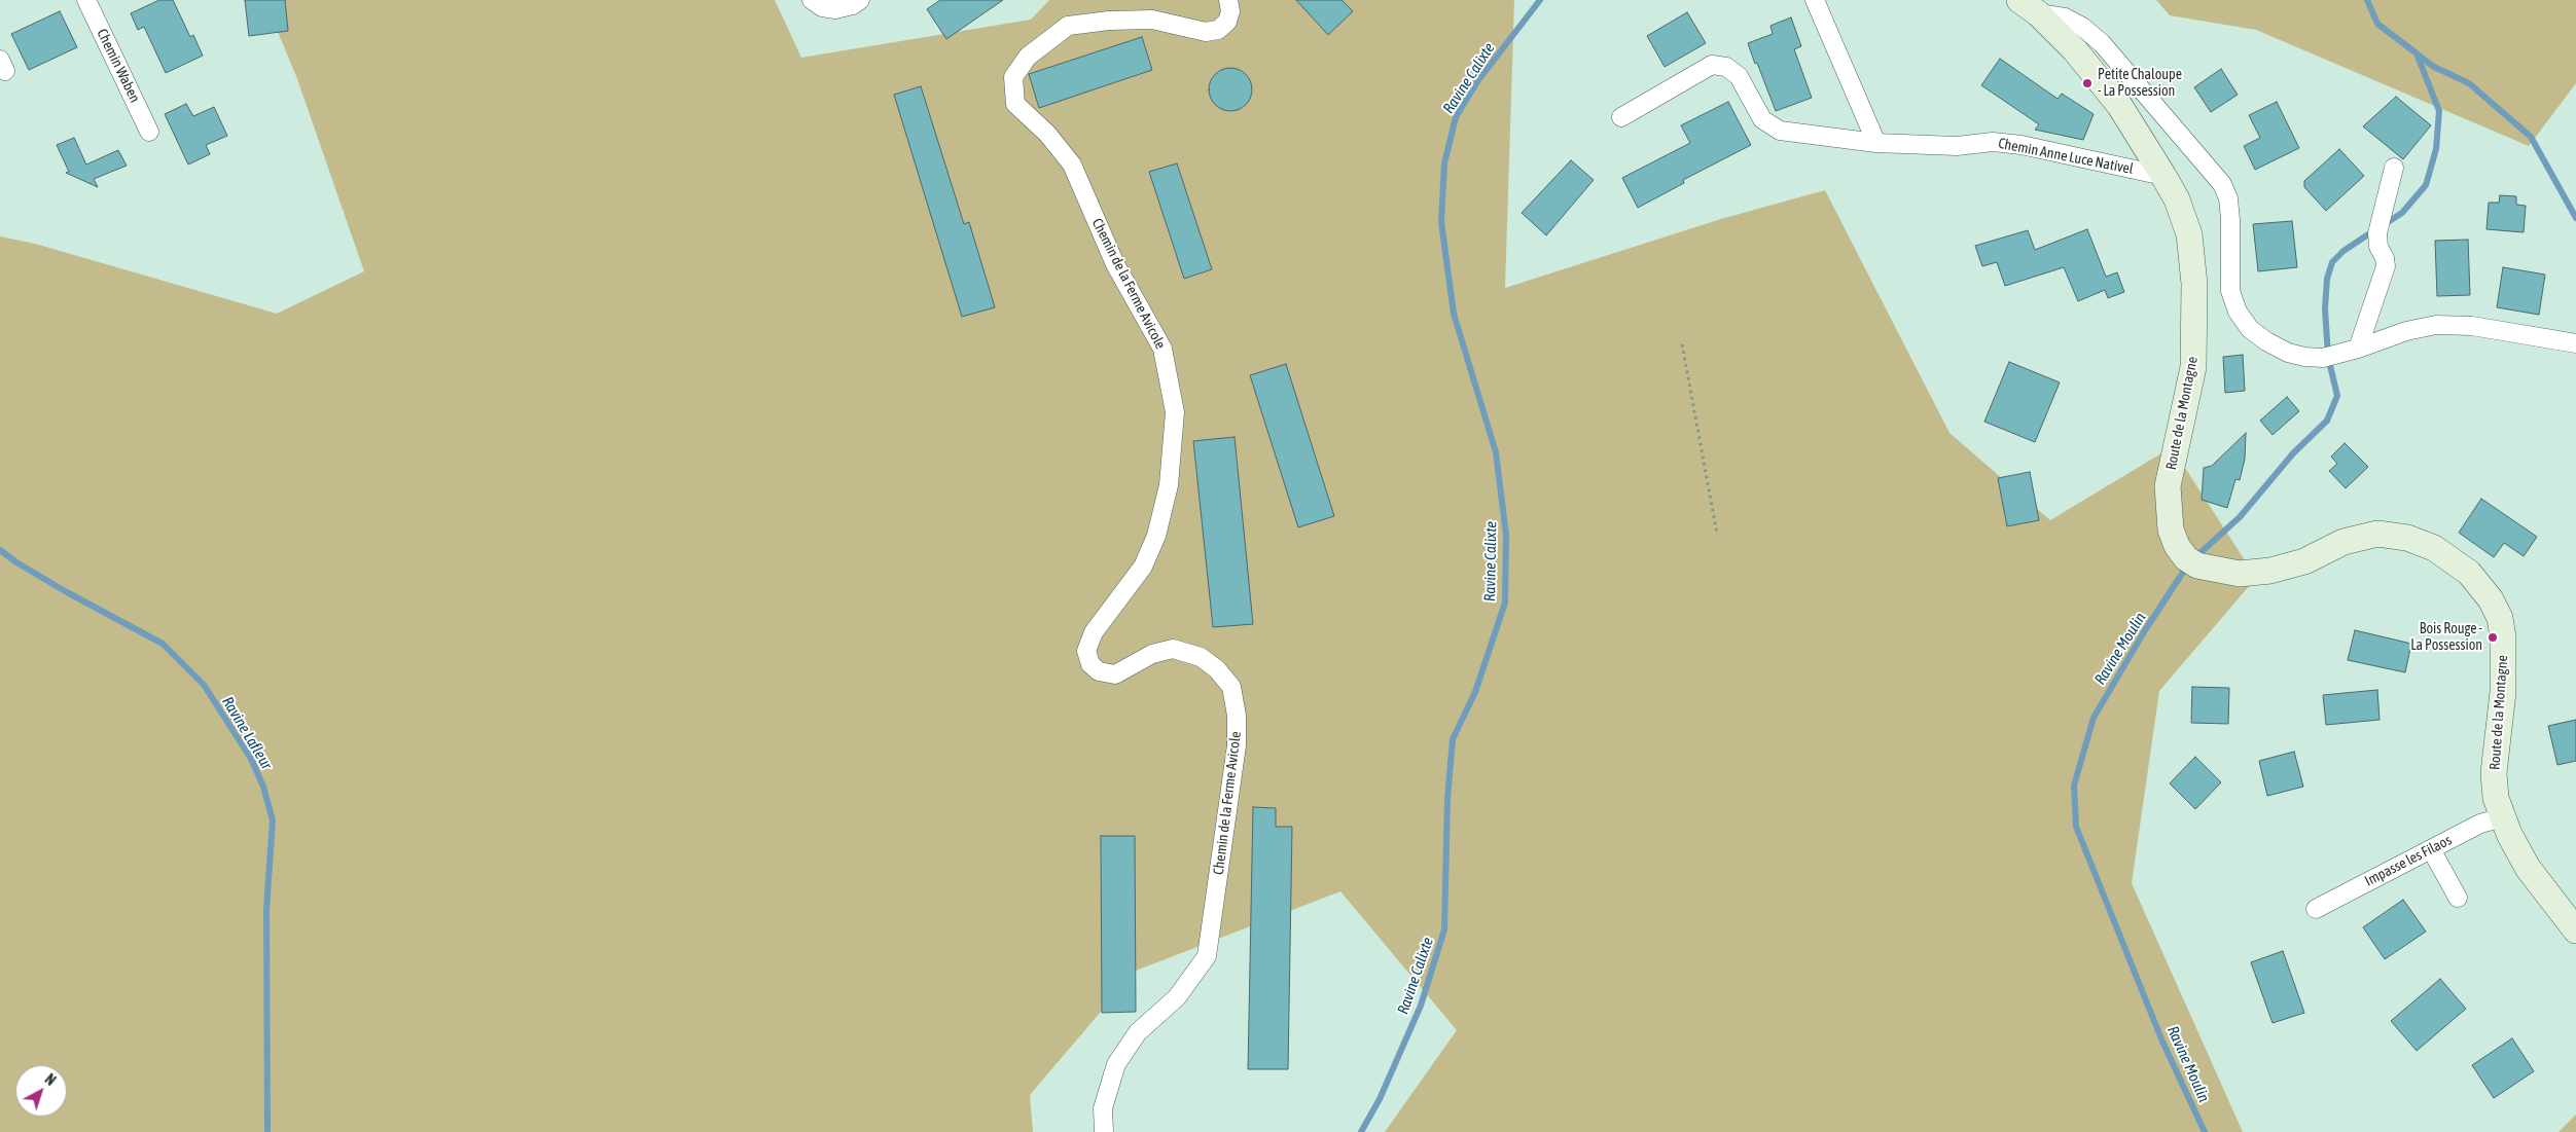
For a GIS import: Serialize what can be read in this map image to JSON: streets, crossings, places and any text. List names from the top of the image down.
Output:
{
  "streets": {
    "main road": ["Route de la Montagne"],
    "street": [
      "Chemin Waben",
      "Chemin Anne Luce Nativel",
      "Chemin de la Ferme Avicole",
      "Impasse les Filaos"
    ]
  },
  "crossings": [
    ["Chemin Anne Luce Nativel", "Route de la Montagne"],
    ["Route de la Montagne", "Impasse les Filaos"]
  ],
  "water": ["Ravine Calixte", "Ravine Moulin", "Ravine Lafleur"],
  "places": ["Petite Chaloupe - La Possession", "Bois Rouge - La Possession"],
  "north": "top right"
}
